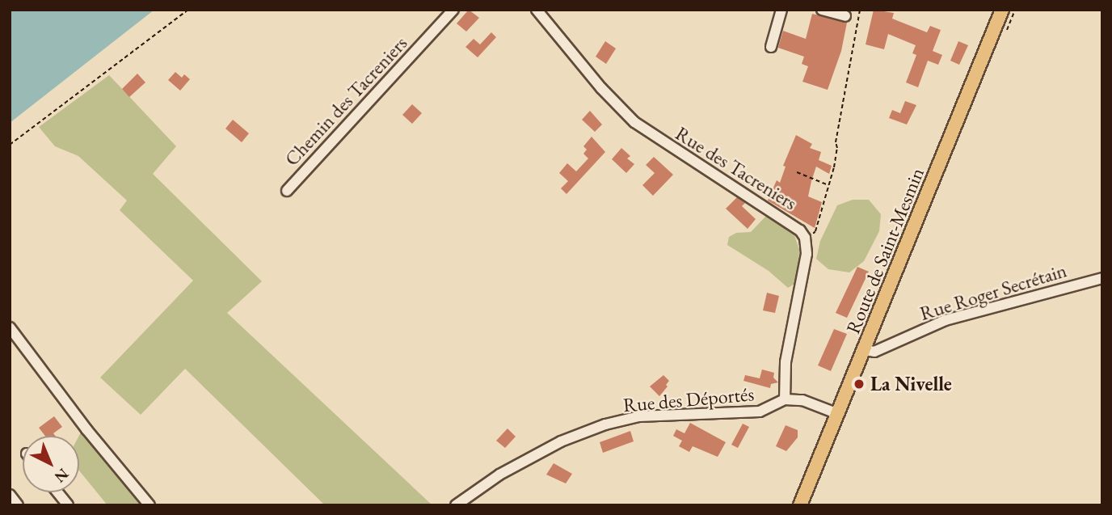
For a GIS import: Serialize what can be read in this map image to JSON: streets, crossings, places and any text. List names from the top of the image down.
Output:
{
  "streets": {
    "main road": ["Route de Saint-Mesmin"],
    "street": [
      "Chemin des Tacreniers",
      "Rue des Tacreniers",
      "Rue Roger Secrétain",
      "Rue des Déportés"
    ]
  },
  "crossings": [
    ["Rue des Tacreniers", "Rue des Déportés"],
    ["Route de Saint-Mesmin", "Rue Roger Secrétain"]
  ],
  "places": ["La Nivelle"],
  "north": "bottom right"
}
